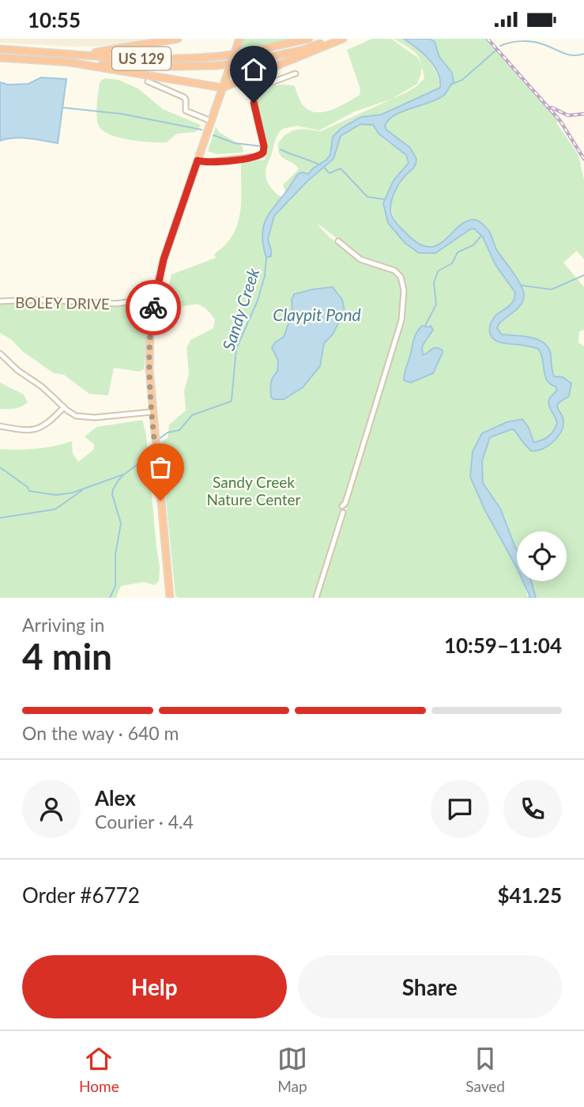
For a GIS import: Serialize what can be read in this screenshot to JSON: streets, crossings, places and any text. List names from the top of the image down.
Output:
{
  "streets": {
    "highway": ["US 129"],
    "street": ["BOLEY DRIVE"]
  },
  "water": ["Sandy Creek", "Claypit Pond"],
  "parks": ["Sandy Creek Nature Center"],
  "page": {
    "status": "10:55",
    "heading": ["4 min", "Arriving in", "10:59–11:04"],
    "panel": [
      "Alex",
      "Courier · 4.4",
      "Order #6772",
      "$41.25"
    ],
    "bar": "On the way · 640 m",
    "buttons": ["Help", "Share"],
    "tabs": ["Home", "Map", "Saved"]
  }
}
